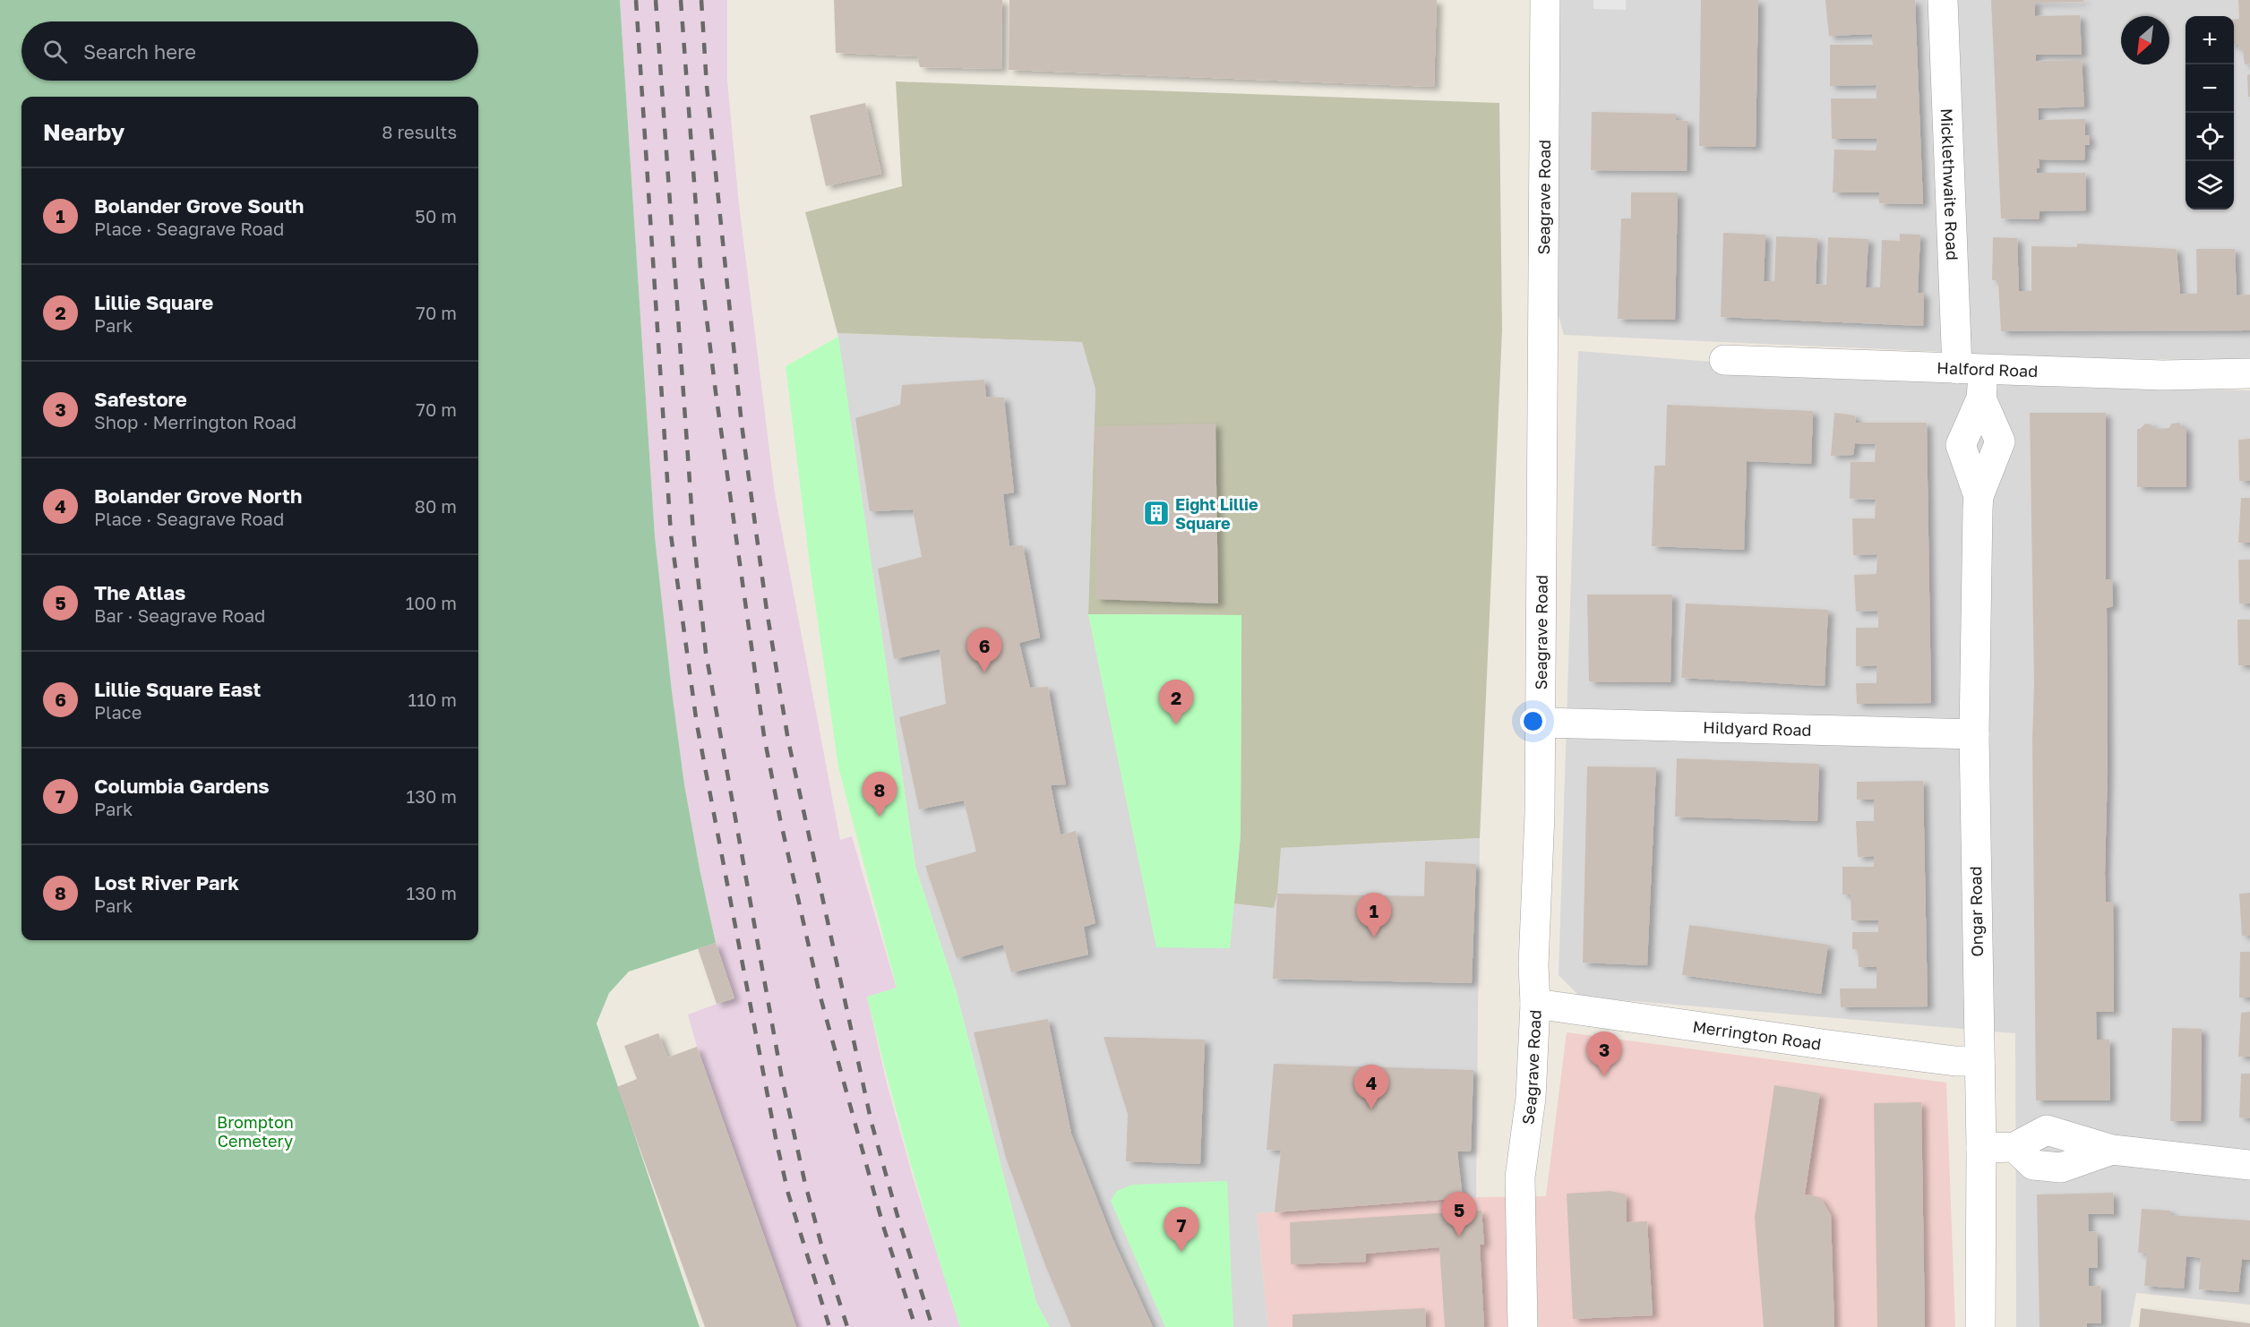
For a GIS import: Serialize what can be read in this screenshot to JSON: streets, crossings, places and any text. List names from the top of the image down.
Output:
{
  "streets": {
    "street": [
      "Micklethwaite Road",
      "Seagrave Road",
      "Halford Road",
      "Hildyard Road",
      "Ongar Road",
      "Merrington Road"
    ]
  },
  "crossings": [
    ["Micklethwaite Road", "Halford Road"],
    ["Micklethwaite Road", "Ongar Road"],
    ["Seagrave Road", "Hildyard Road"],
    ["Seagrave Road", "Merrington Road"],
    ["Halford Road", "Ongar Road"],
    ["Hildyard Road", "Ongar Road"],
    ["Ongar Road", "Merrington Road"]
  ],
  "parks": ["Brompton Cemetery"],
  "places": {
    "building": ["Eight Lillie Square"]
  },
  "north": "bottom left",
  "page": {
    "map_buttons": ["+", "−"],
    "search": "Search here",
    "heading": ["Nearby", "8 results"],
    "list": [
      {
        "mark": "1",
        "name": "Bolander Grove South",
        "note": "Place · Seagrave Road",
        "value": "50 m"
      },
      {
        "mark": "2",
        "name": "Lillie Square",
        "note": "Park",
        "value": "70 m"
      },
      {
        "mark": "3",
        "name": "Safestore",
        "note": "Shop · Merrington Road",
        "value": "70 m"
      },
      {
        "mark": "4",
        "name": "Bolander Grove North",
        "note": "Place · Seagrave Road",
        "value": "80 m"
      },
      {
        "mark": "5",
        "name": "The Atlas",
        "note": "Bar · Seagrave Road",
        "value": "100 m"
      },
      {
        "mark": "6",
        "name": "Lillie Square East",
        "note": "Place",
        "value": "110 m"
      },
      {
        "mark": "7",
        "name": "Columbia Gardens",
        "note": "Park",
        "value": "130 m"
      },
      {
        "mark": "8",
        "name": "Lost River Park",
        "note": "Park",
        "value": "130 m"
      }
    ],
    "pins": [
      "6",
      "2",
      "8",
      "1",
      "3",
      "4",
      "5",
      "7"
    ]
  }
}
